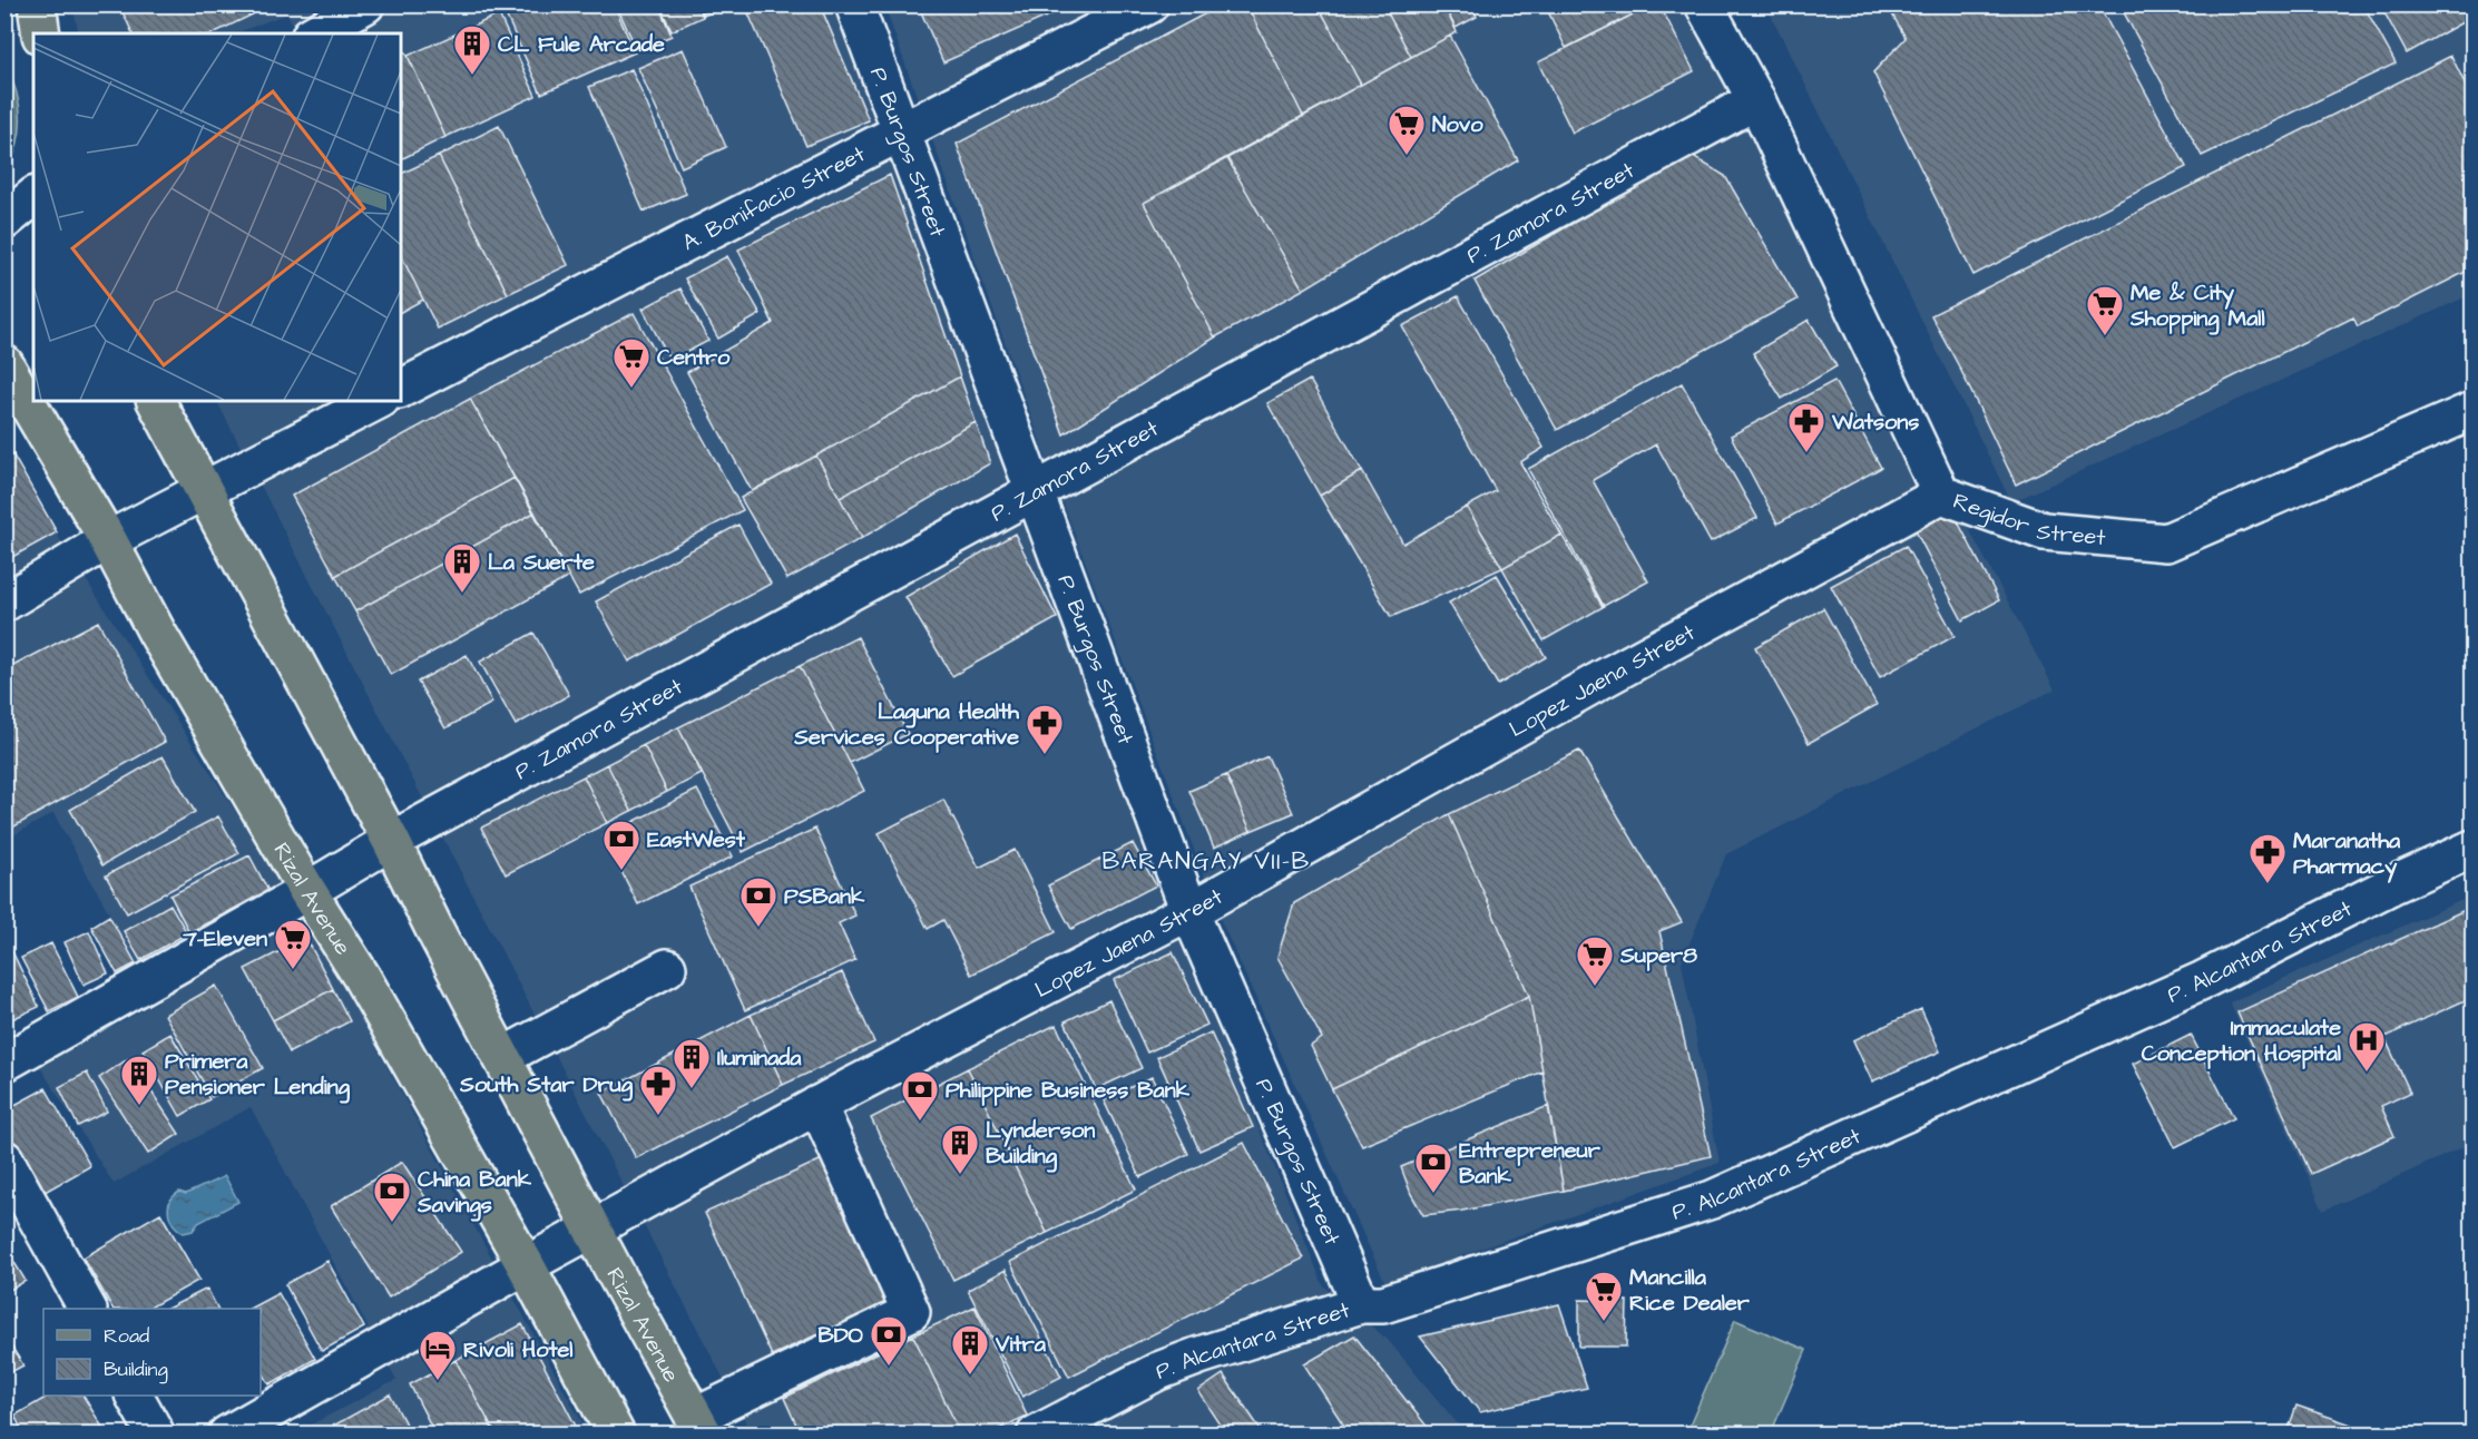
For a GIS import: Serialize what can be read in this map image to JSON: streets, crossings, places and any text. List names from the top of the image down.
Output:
{
  "streets": {
    "main road": ["Rizal Avenue"],
    "street": [
      "P. Burgos Street",
      "A. Bonifacio Street",
      "P. Zamora Street",
      "Regidor Street",
      "Lopez Jaena Street",
      "P. Alcantara Street"
    ]
  },
  "crossings": [
    ["P. Burgos Street", "A. Bonifacio Street"],
    ["P. Burgos Street", "P. Zamora Street"],
    ["P. Burgos Street", "Lopez Jaena Street"],
    ["P. Burgos Street", "P. Alcantara Street"],
    ["P. Zamora Street", "Regidor Street"],
    ["P. Zamora Street", "Rizal Avenue"],
    ["Regidor Street", "Lopez Jaena Street"],
    ["Lopez Jaena Street", "Rizal Avenue"]
  ],
  "districts": ["BARANGAY VII-B"],
  "places": {
    "building": [
      "CL Fule Arcade",
      "La Suerte",
      "Iluminada",
      "Primera Pensioner Lending",
      "Lynderson Building",
      "Vitra"
    ],
    "supermarket": [
      "Novo",
      "Me & City Shopping Mall",
      "Centro",
      "7-Eleven",
      "Super8",
      "Mancilla Rice Dealer"
    ],
    "pharmacy": [
      "Watsons",
      "Laguna Health Services Cooperative",
      "Maranatha Pharmacy",
      "South Star Drug"
    ],
    "bank": [
      "EastWest",
      "PSBank",
      "Philippine Business Bank",
      "Entrepreneur Bank",
      "China Bank Savings",
      "BDO"
    ],
    "hospital": ["Immaculate Conception Hospital"],
    "hotel": ["Rivoli Hotel"]
  },
  "legend": ["Road", "Building"]
}
